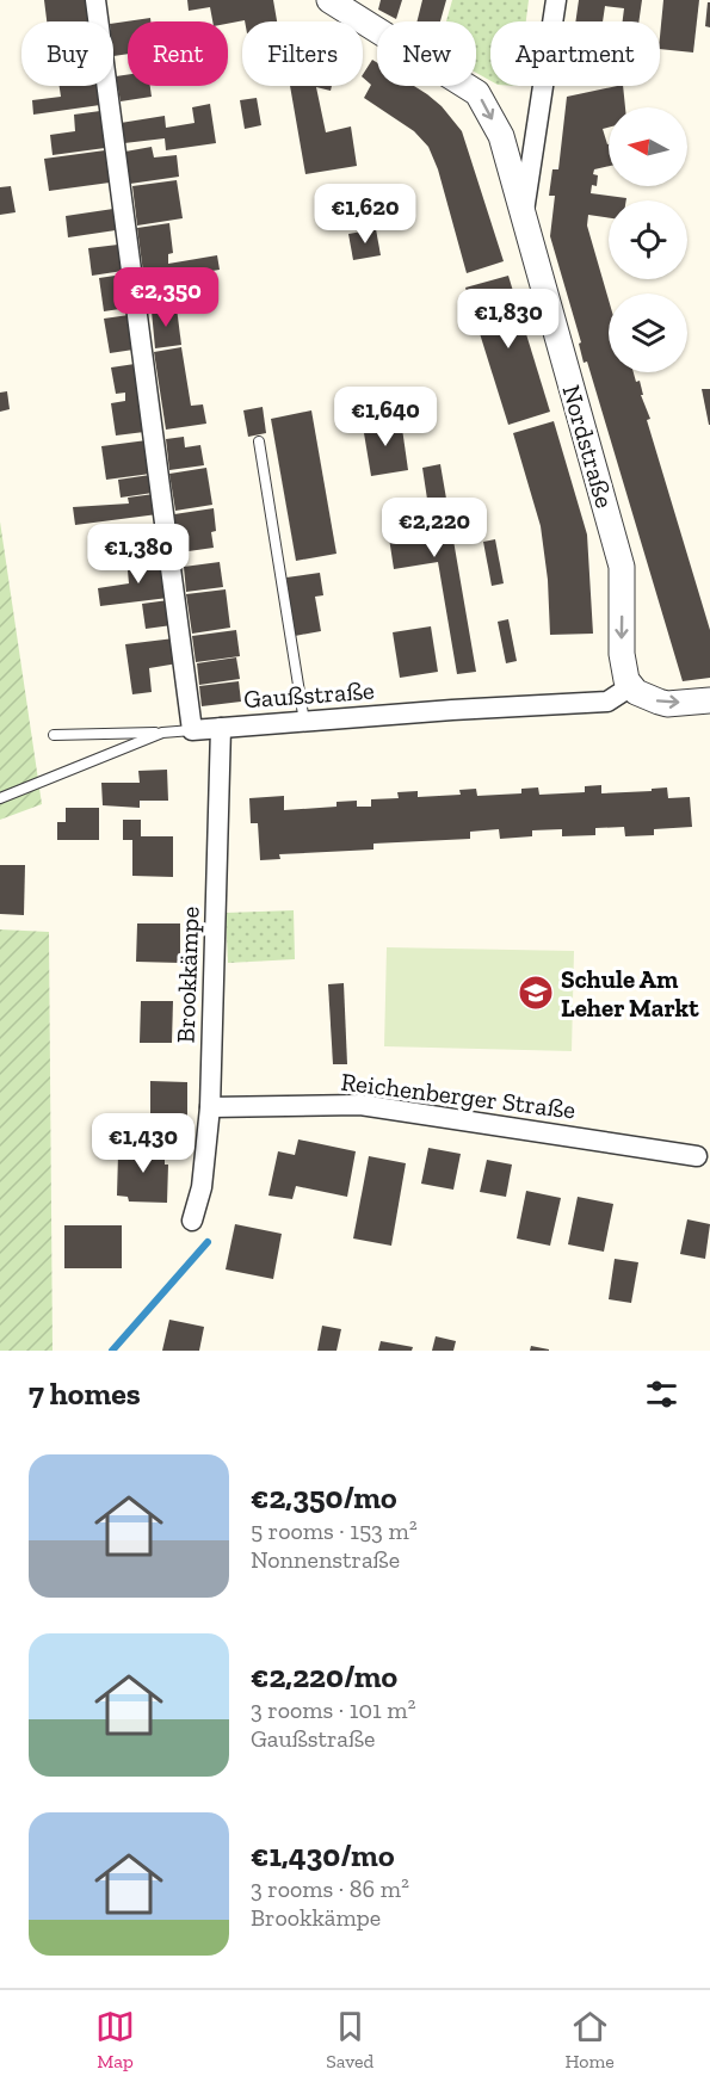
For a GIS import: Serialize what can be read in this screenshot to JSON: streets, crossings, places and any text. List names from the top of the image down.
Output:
{
  "streets": {
    "street": [
      "Nordstraße",
      "Gaußstraße",
      "Brookkämpe",
      "Reichenberger Straße"
    ]
  },
  "crossings": [
    ["Nordstraße", "Gaußstraße"],
    ["Gaußstraße", "Brookkämpe"],
    ["Brookkämpe", "Reichenberger Straße"]
  ],
  "one_way": ["Nordstraße"],
  "places": {
    "school or university": ["Schule Am Leher Markt"]
  },
  "north": "left",
  "page": {
    "chip": [
      "Buy",
      "Rent",
      "Filters",
      "New",
      "Apartment"
    ],
    "price": [
      "€1,620",
      "€2,350",
      "€1,830",
      "€1,640",
      "€2,220",
      "€1,380",
      "€1,430"
    ],
    "heading": "7 homes",
    "list": [
      {
        "name": "€2,350/mo",
        "note": "5 rooms · 153 m² · Nonnenstraße"
      },
      {
        "name": "€2,220/mo",
        "note": "3 rooms · 101 m² · Gaußstraße"
      },
      {
        "name": "€1,430/mo",
        "note": "3 rooms · 86 m² · Brookkämpe"
      }
    ],
    "tabs": ["Map", "Saved", "Home"]
  }
}
